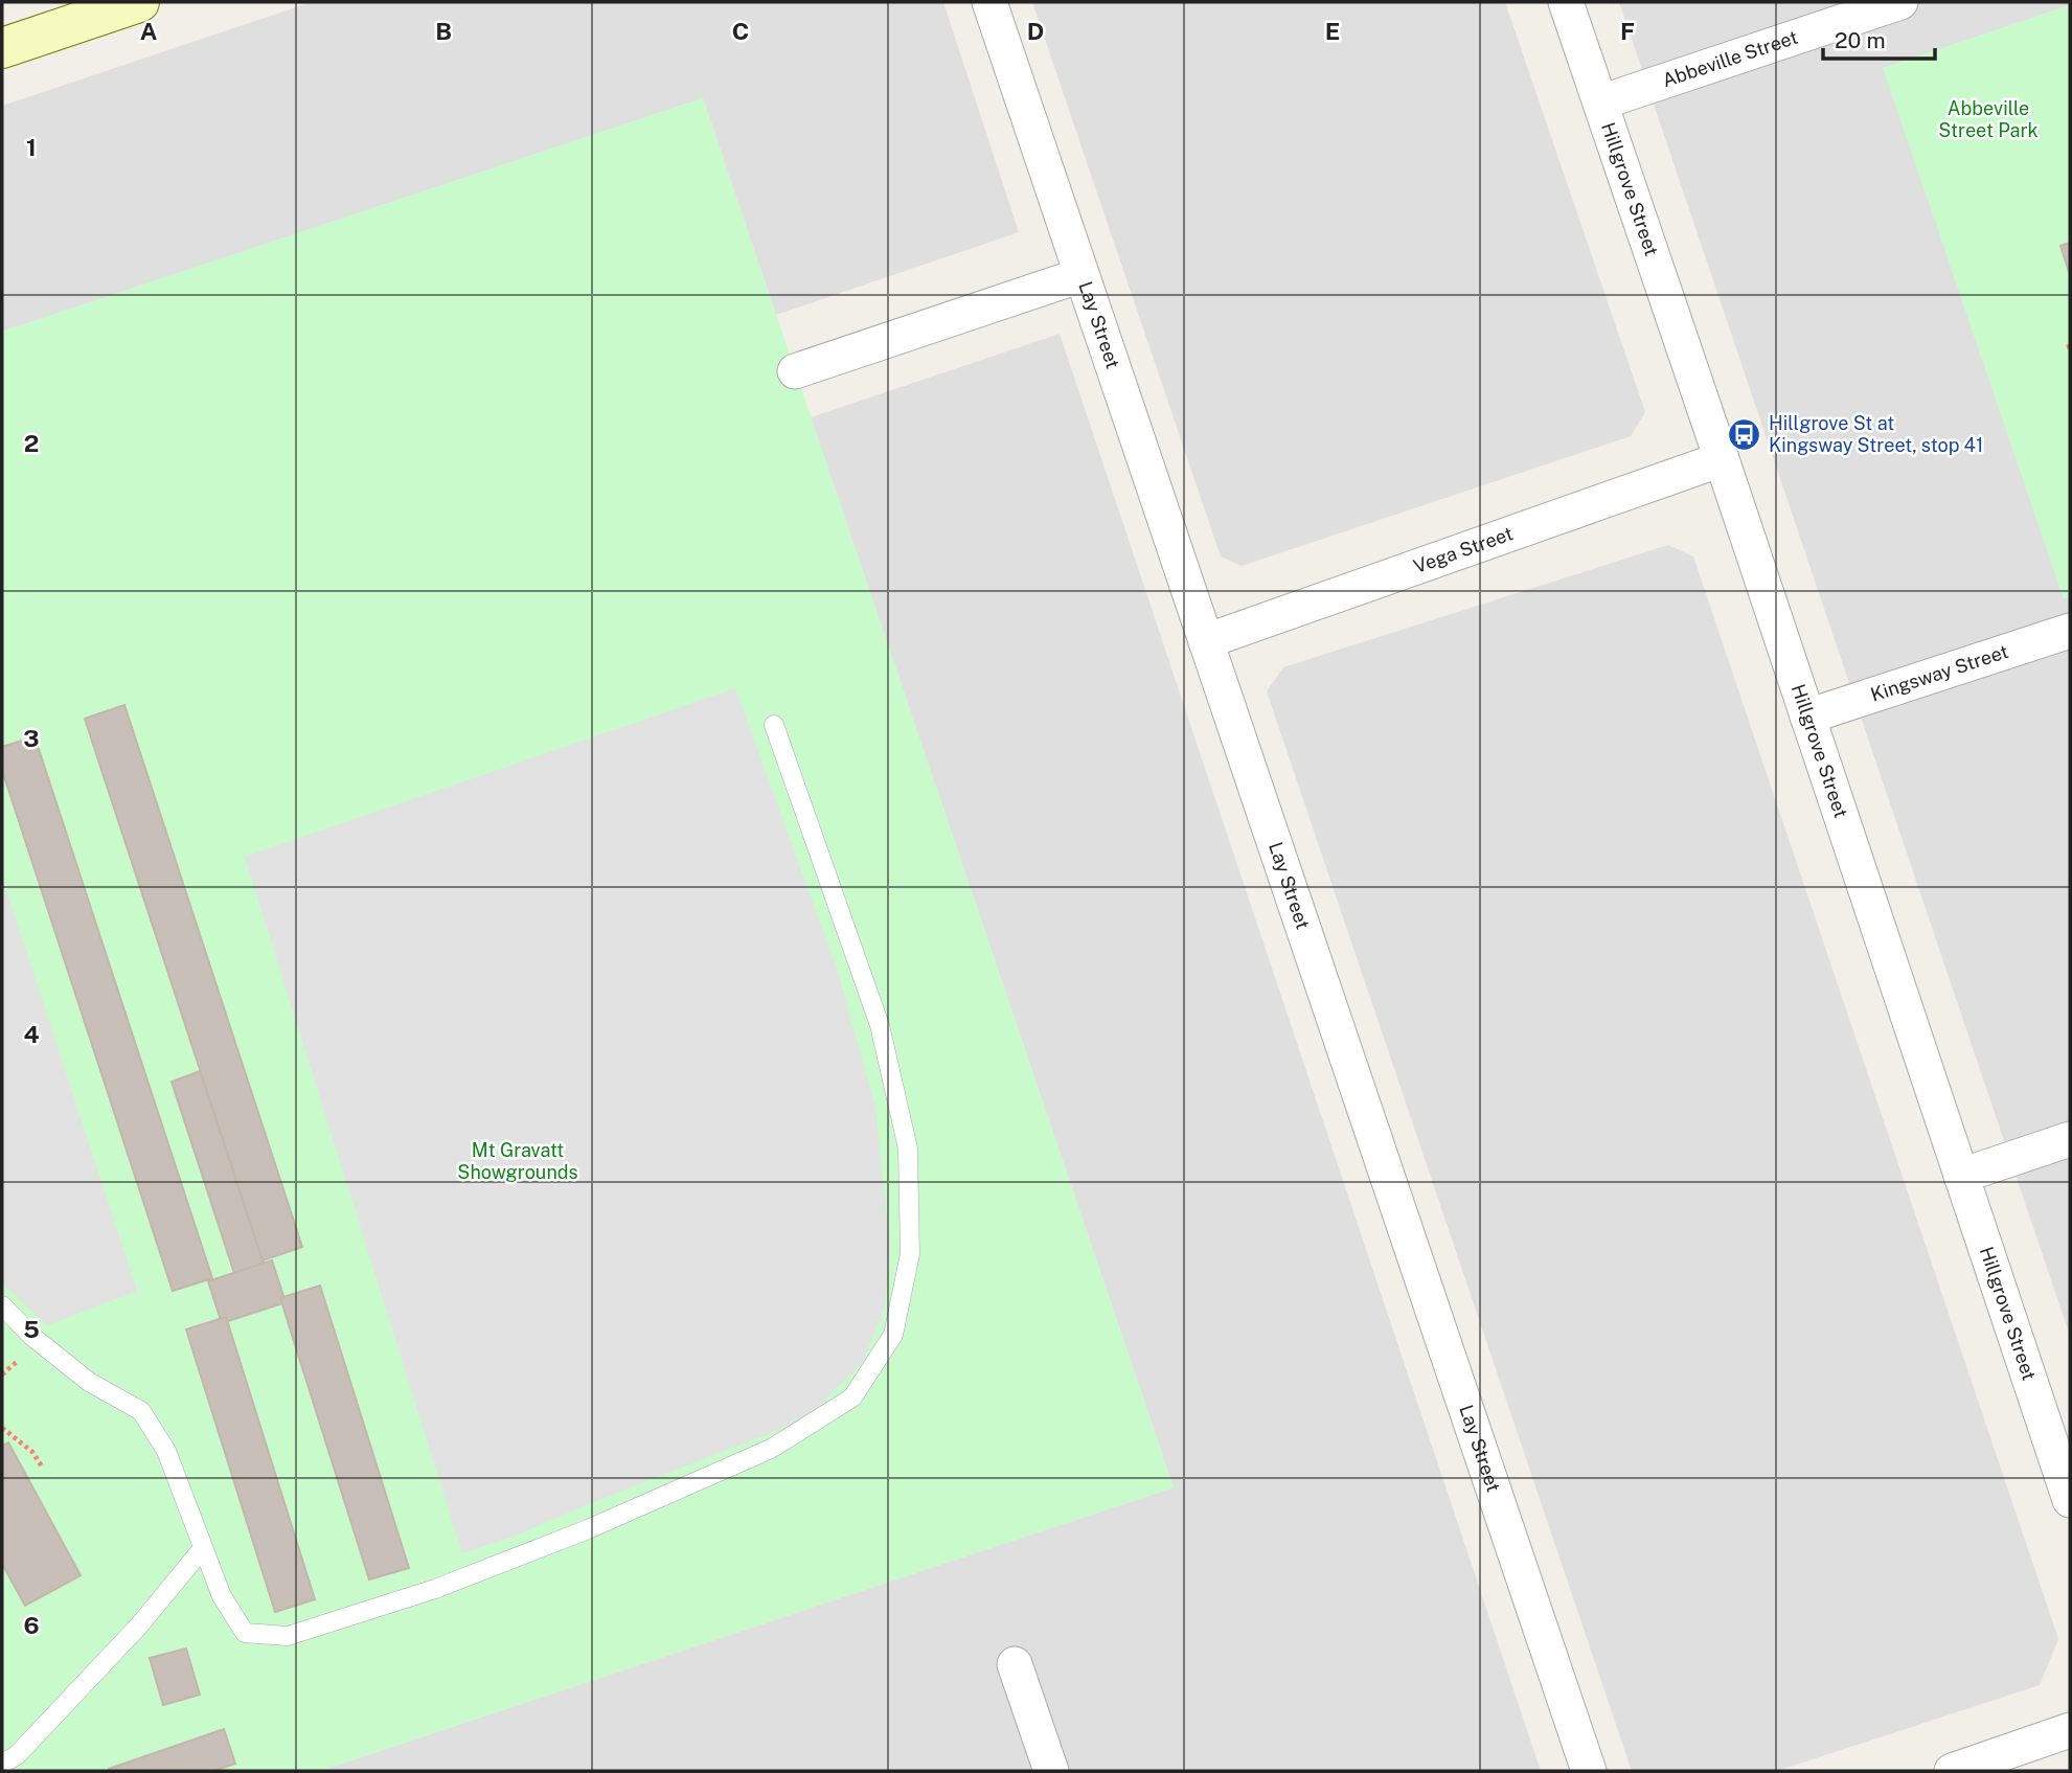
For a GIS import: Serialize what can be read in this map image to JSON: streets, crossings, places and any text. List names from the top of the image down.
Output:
{
  "streets": {
    "street": [
      "Abbeville Street",
      "Hillgrove Street",
      "Lay Street",
      "Vega Street",
      "Kingsway Street"
    ]
  },
  "crossings": [
    ["Abbeville Street", "Hillgrove Street"],
    ["Hillgrove Street", "Vega Street"],
    ["Hillgrove Street", "Kingsway Street"],
    ["Lay Street", "Vega Street"]
  ],
  "parks": ["Abbeville Street Park", "Mt Gravatt Showgrounds"],
  "places": {
    "bus stop": ["Hillgrove St at Kingsway Street, stop 41"]
  },
  "scale_bar": "20 m",
  "grid": {
    "columns": [
      "A",
      "B",
      "C",
      "D",
      "E",
      "F"
    ],
    "rows": [
      "1",
      "2",
      "3",
      "4",
      "5",
      "6"
    ]
  }
}
